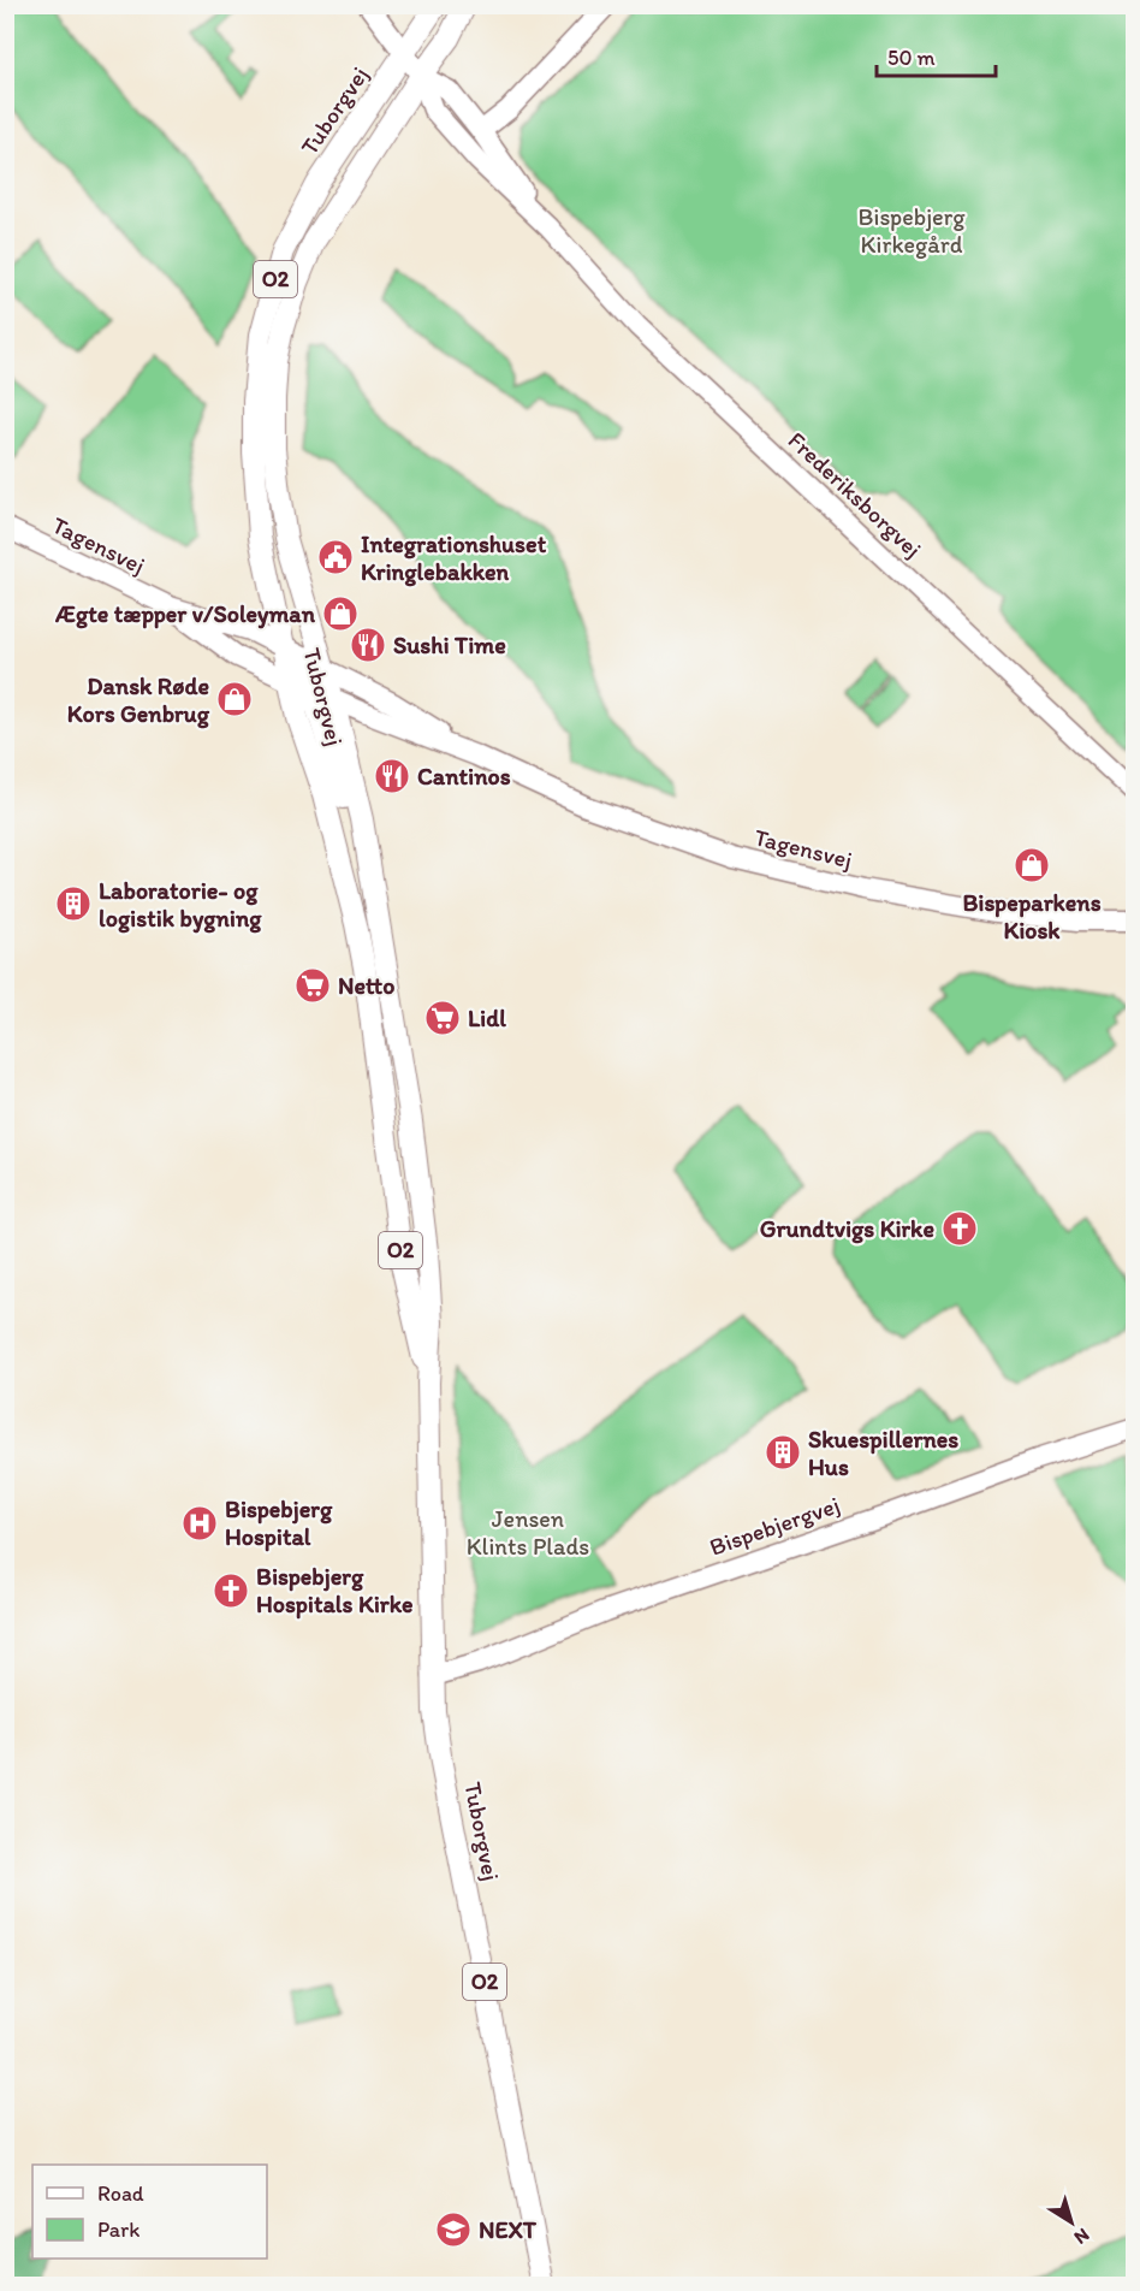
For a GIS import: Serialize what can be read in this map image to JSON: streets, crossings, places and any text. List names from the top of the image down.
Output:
{
  "streets": {
    "main road": ["Tuborgvej", "O2"],
    "street": ["Frederiksborgvej", "Tagensvej", "Bispebjergvej"]
  },
  "crossings": [
    ["Tuborgvej", "O2"],
    ["Tuborgvej", "Frederiksborgvej"],
    ["Tuborgvej", "Tagensvej"],
    ["Tuborgvej", "Bispebjergvej"],
    ["O2", "Frederiksborgvej"]
  ],
  "parks": ["Bispebjerg Kirkegård", "Jensen Klints Plads"],
  "places": {
    "public building": ["Integrationshuset Kringlebakken"],
    "shop": ["Ægte tæpper v/Soleyman", "Dansk Røde Kors Genbrug", "Bispeparkens Kiosk"],
    "restaurant": ["Sushi Time", "Cantinos"],
    "building": ["Laboratorie- og logistik bygning", "Skuespillernes Hus"],
    "supermarket": ["Netto", "Lidl"],
    "church": ["Grundtvigs Kirke", "Bispebjerg Hospitals Kirke"],
    "hospital": ["Bispebjerg Hospital"],
    "school or university": ["NEXT"]
  },
  "legend": ["Road", "Park"],
  "scale_bar": "50 m",
  "north": "bottom right"
}
